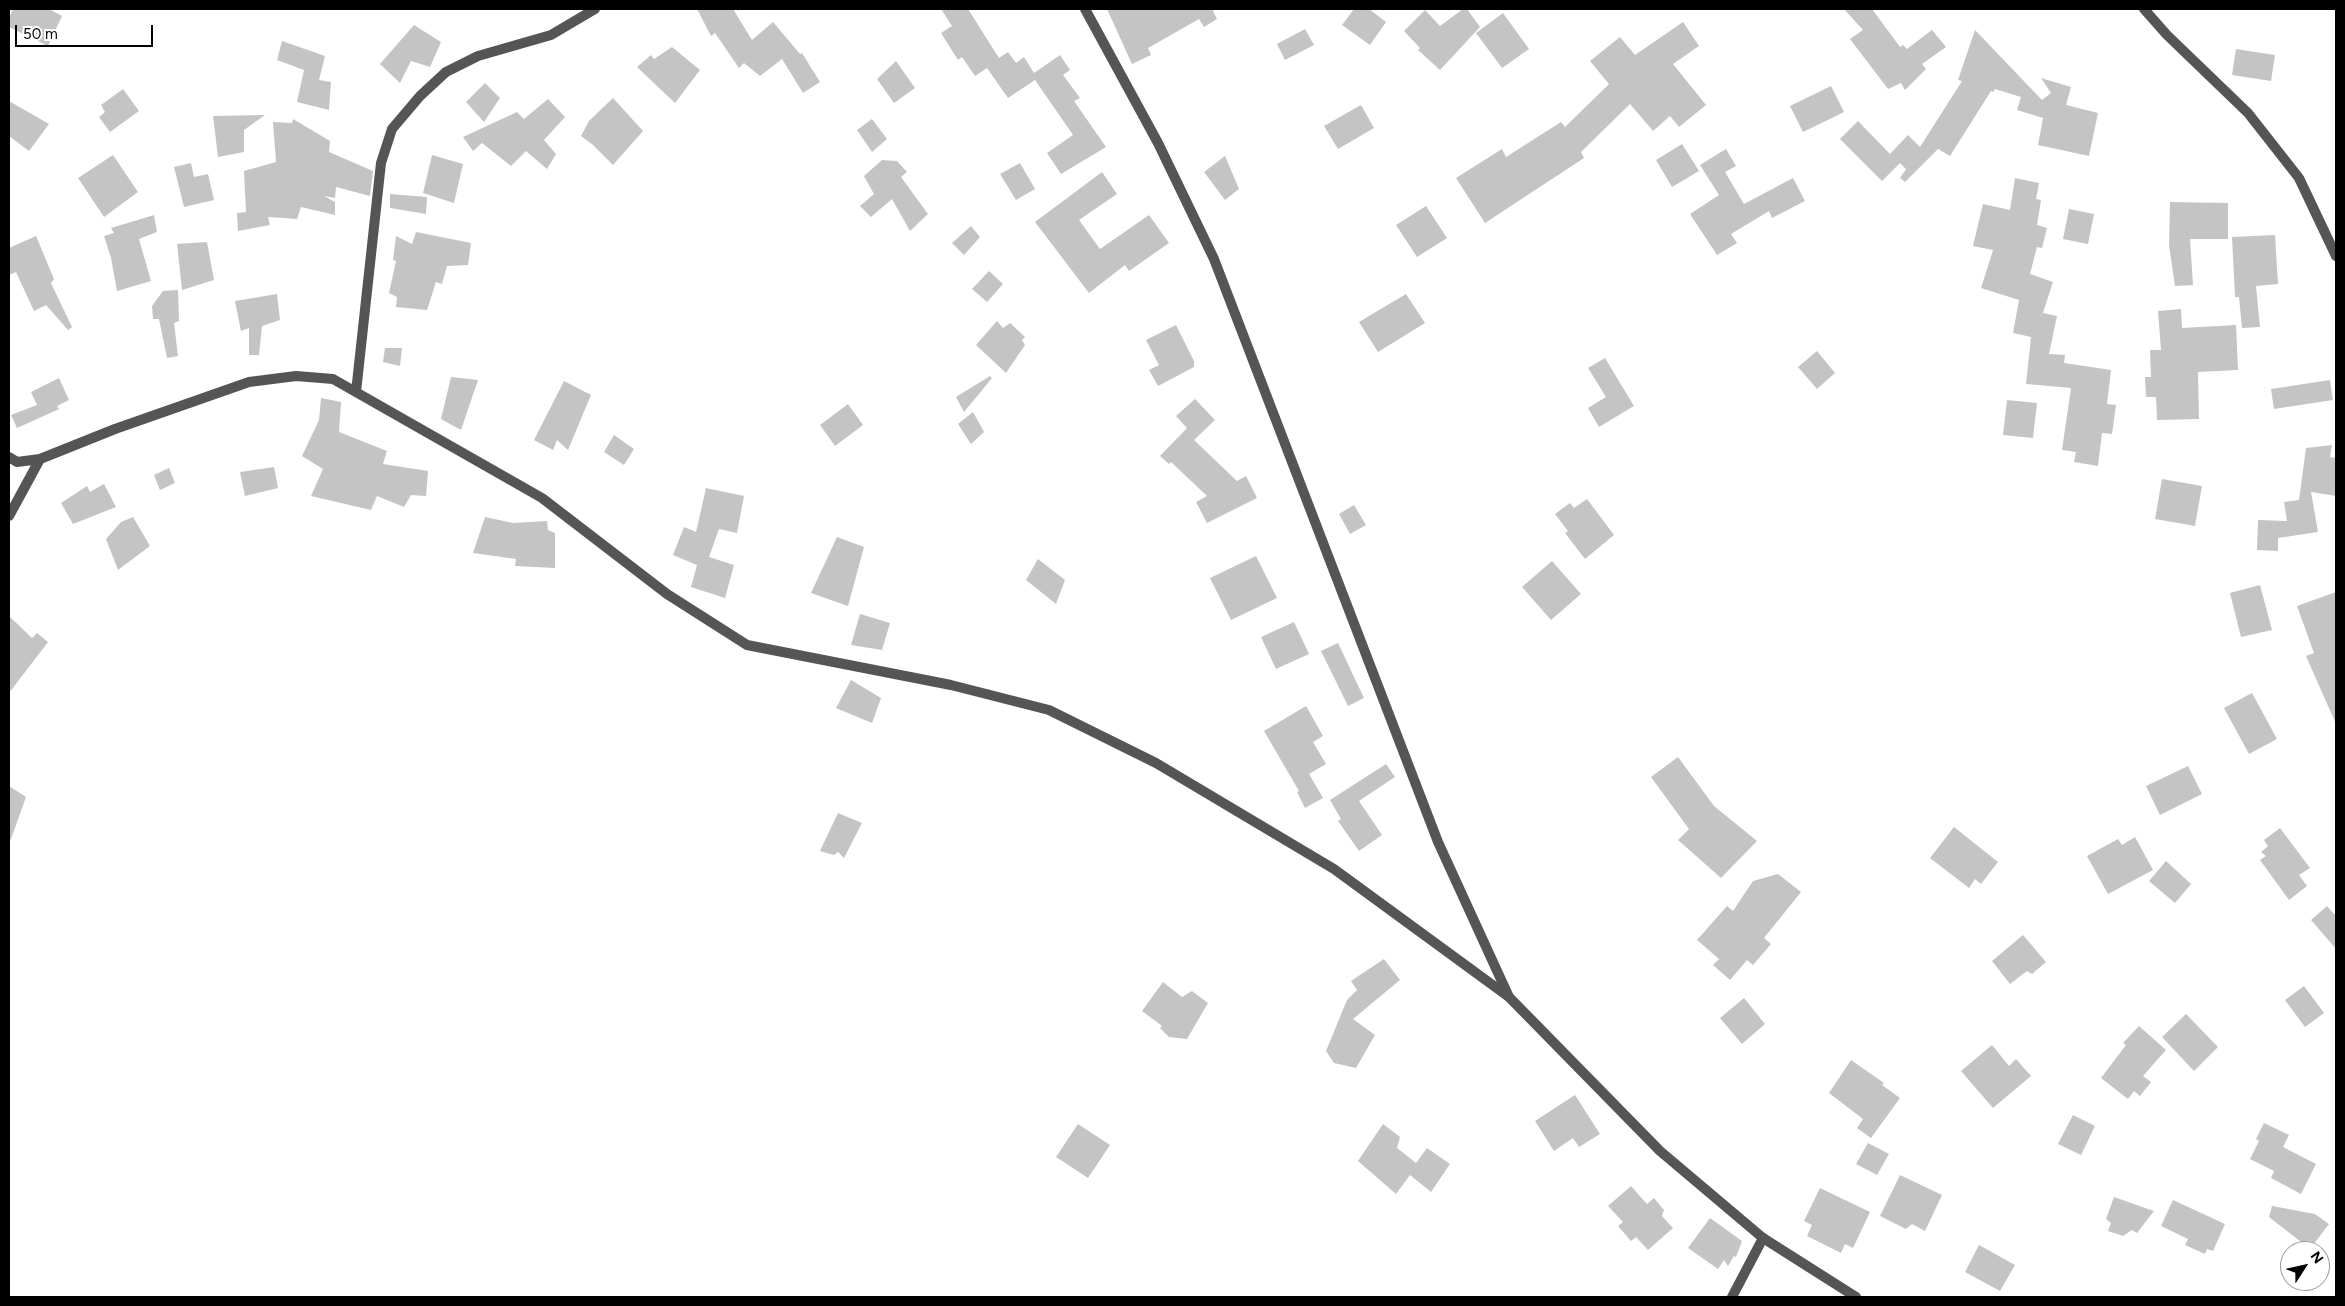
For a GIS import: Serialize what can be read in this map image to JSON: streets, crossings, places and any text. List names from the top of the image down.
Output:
{
  "scale_bar": "50 m",
  "north": "top right"
}
